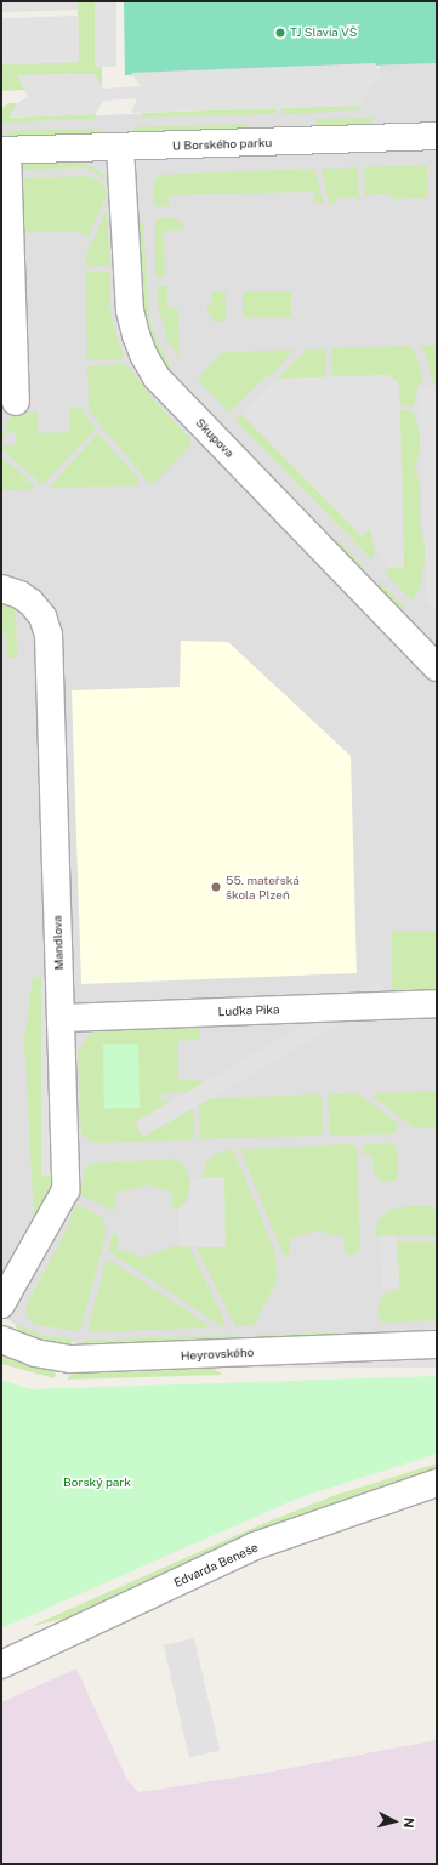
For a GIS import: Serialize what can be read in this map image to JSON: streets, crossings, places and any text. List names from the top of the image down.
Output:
{
  "streets": {
    "street": [
      "U Borského parku",
      "Skupova",
      "Mandlova",
      "Luďka Pika",
      "Heyrovského",
      "Edvarda Beneše"
    ]
  },
  "crossings": [
    ["U Borského parku", "Skupova"],
    ["Mandlova", "Luďka Pika"]
  ],
  "parks": ["Borský park"],
  "places": ["TJ Slavia VŠ", "55. mateřská škola Plzeň"],
  "north": "right"
}
